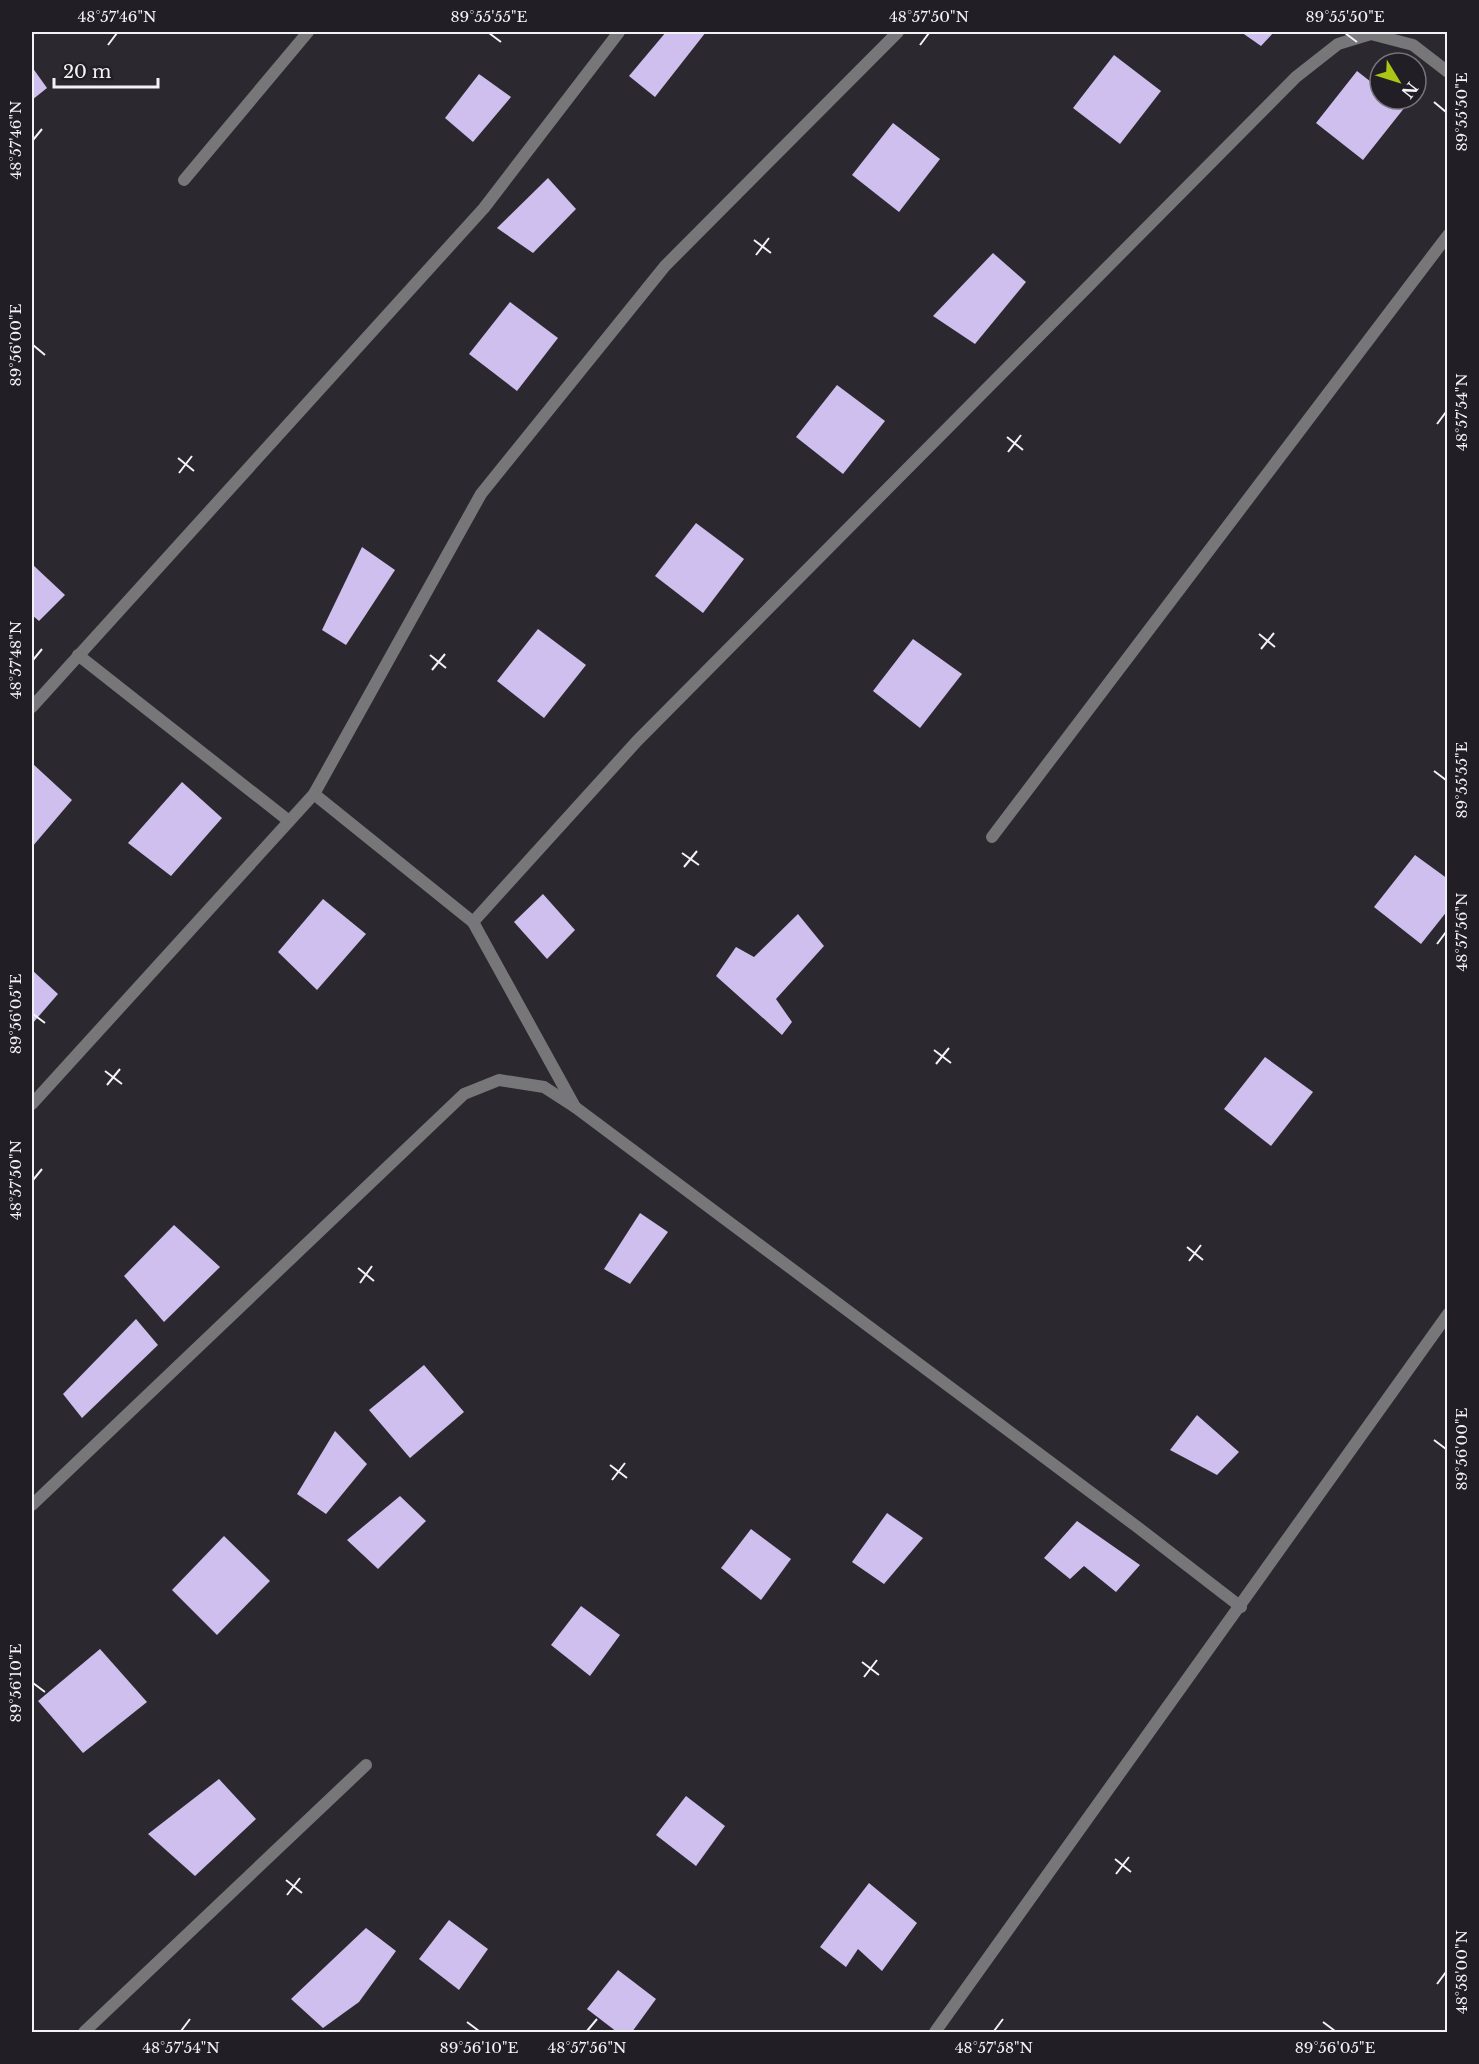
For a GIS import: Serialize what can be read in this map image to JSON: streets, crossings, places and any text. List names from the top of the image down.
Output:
{
  "scale_bar": "20 m",
  "north": "bottom right",
  "coordinates": [
    "48°57'46\"N",
    "89°55'55\"E",
    "48°57'50\"N",
    "89°55'50\"E",
    "89°56'00\"E",
    "48°57'54\"N",
    "48°57'48\"N",
    "48°57'56\"N",
    "89°56'05\"E",
    "89°56'10\"E",
    "48°58'00\"N",
    "48°57'58\"N"
  ]
}
